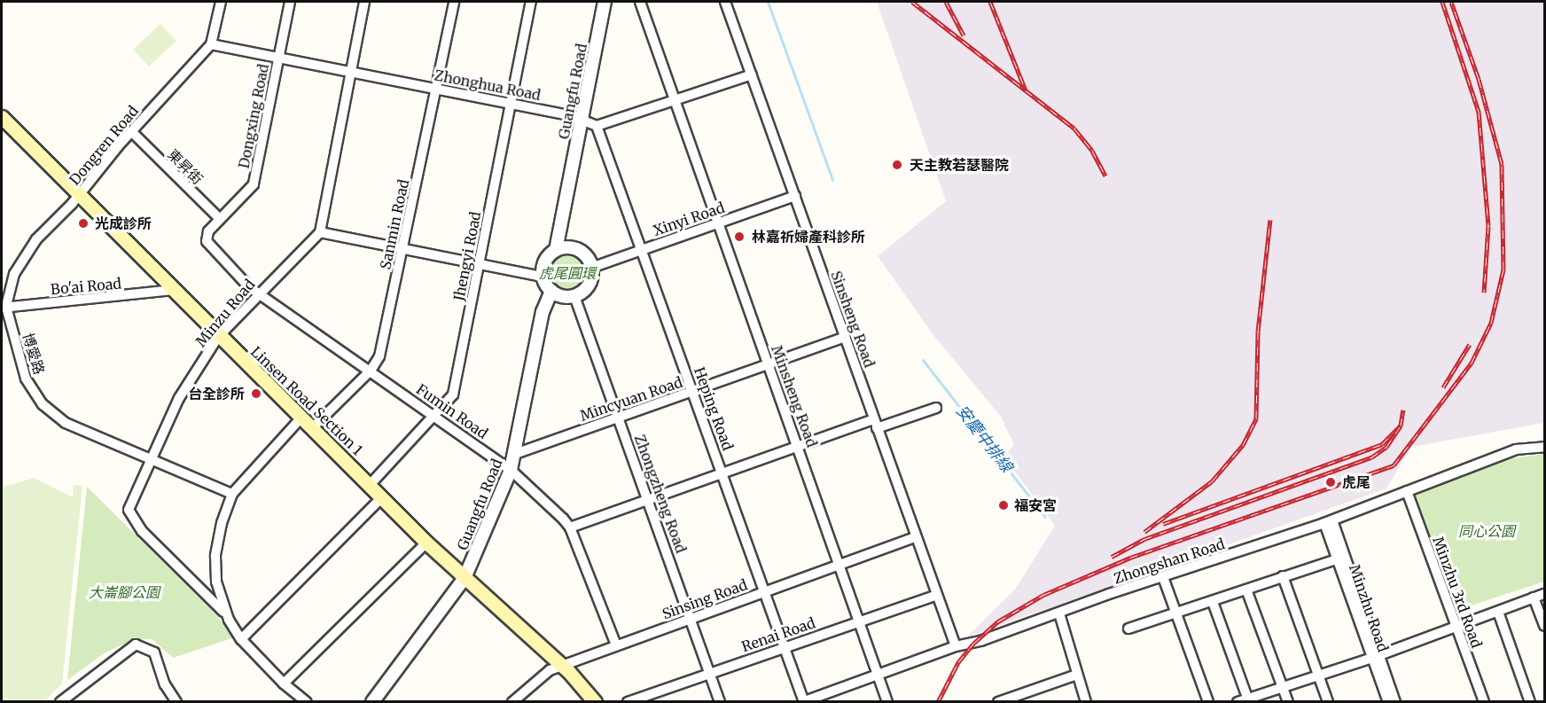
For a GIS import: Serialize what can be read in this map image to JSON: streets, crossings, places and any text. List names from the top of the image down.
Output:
{
  "streets": {
    "main road": ["Linsen Road Section 1"],
    "street": [
      "Zhonghua Road",
      "Guangfu Road",
      "Dongxing Road",
      "Dongren Road",
      "東昇街",
      "Xinyi Road",
      "Sanmin Road",
      "Jhengyi Road",
      "Bo'ai Road",
      "Minzu Road",
      "Sinsheng Road",
      "博愛路",
      "Minsheng Road",
      "Mincyuan Road",
      "Heping Road",
      "Fumin Road",
      "Zhongzheng Road",
      "Zhongshan Road",
      "Minzhu 3rd Road",
      "Sinsing Road",
      "Minzhu Road",
      "Renai Road"
    ]
  },
  "crossings": [
    ["Zhonghua Road", "Guangfu Road"],
    ["Zhonghua Road", "Dongxing Road"],
    ["Zhonghua Road", "Dongren Road"],
    ["Zhonghua Road", "Sanmin Road"],
    ["Zhonghua Road", "Jhengyi Road"],
    ["Zhonghua Road", "Heping Road"],
    ["Guangfu Road", "Xinyi Road"],
    ["Guangfu Road", "Mincyuan Road"],
    ["Guangfu Road", "Linsen Road Section 1"],
    ["Guangfu Road", "Fumin Road"],
    ["Guangfu Road", "Zhongzheng Road"],
    ["Dongxing Road", "東昇街"],
    ["Dongxing Road", "Minzu Road"],
    ["Dongxing Road", "Fumin Road"],
    ["Dongren Road", "東昇街"],
    ["Dongren Road", "Bo'ai Road"],
    ["Dongren Road", "博愛路"],
    ["Dongren Road", "Linsen Road Section 1"],
    ["Xinyi Road", "Sinsheng Road"],
    ["Xinyi Road", "Minsheng Road"],
    ["Xinyi Road", "Heping Road"],
    ["Xinyi Road", "Zhongzheng Road"],
    ["Sanmin Road", "Linsen Road Section 1"],
    ["Sanmin Road", "Fumin Road"],
    ["Jhengyi Road", "Linsen Road Section 1"],
    ["Jhengyi Road", "Fumin Road"],
    ["Bo'ai Road", "博愛路"],
    ["Bo'ai Road", "Linsen Road Section 1"],
    ["Minzu Road", "博愛路"],
    ["Minzu Road", "Linsen Road Section 1"],
    ["Minzu Road", "Fumin Road"],
    ["Sinsheng Road", "Mincyuan Road"],
    ["Sinsheng Road", "Zhongshan Road"],
    ["Sinsheng Road", "Sinsing Road"],
    ["Sinsheng Road", "Renai Road"],
    ["Minsheng Road", "Mincyuan Road"],
    ["Minsheng Road", "Zhongshan Road"],
    ["Minsheng Road", "Sinsing Road"],
    ["Minsheng Road", "Renai Road"],
    ["Mincyuan Road", "Heping Road"],
    ["Mincyuan Road", "Zhongzheng Road"],
    ["Linsen Road Section 1", "Sinsing Road"],
    ["Heping Road", "Zhongshan Road"],
    ["Heping Road", "Sinsing Road"],
    ["Heping Road", "Renai Road"],
    ["Fumin Road", "Sinsing Road"],
    ["Zhongzheng Road", "Sinsing Road"],
    ["Zhongzheng Road", "Renai Road"],
    ["Zhongshan Road", "Minzhu 3rd Road"],
    ["Zhongshan Road", "Minzhu Road"]
  ],
  "water": ["安慶中排線"],
  "parks": ["虎尾圓環", "同心公園", "大崙腳公園"],
  "places": [
    "天主教若瑟醫院",
    "光成診所",
    "林嘉祈婦產科診所",
    "台全診所",
    "虎尾",
    "福安宮"
  ]
}
